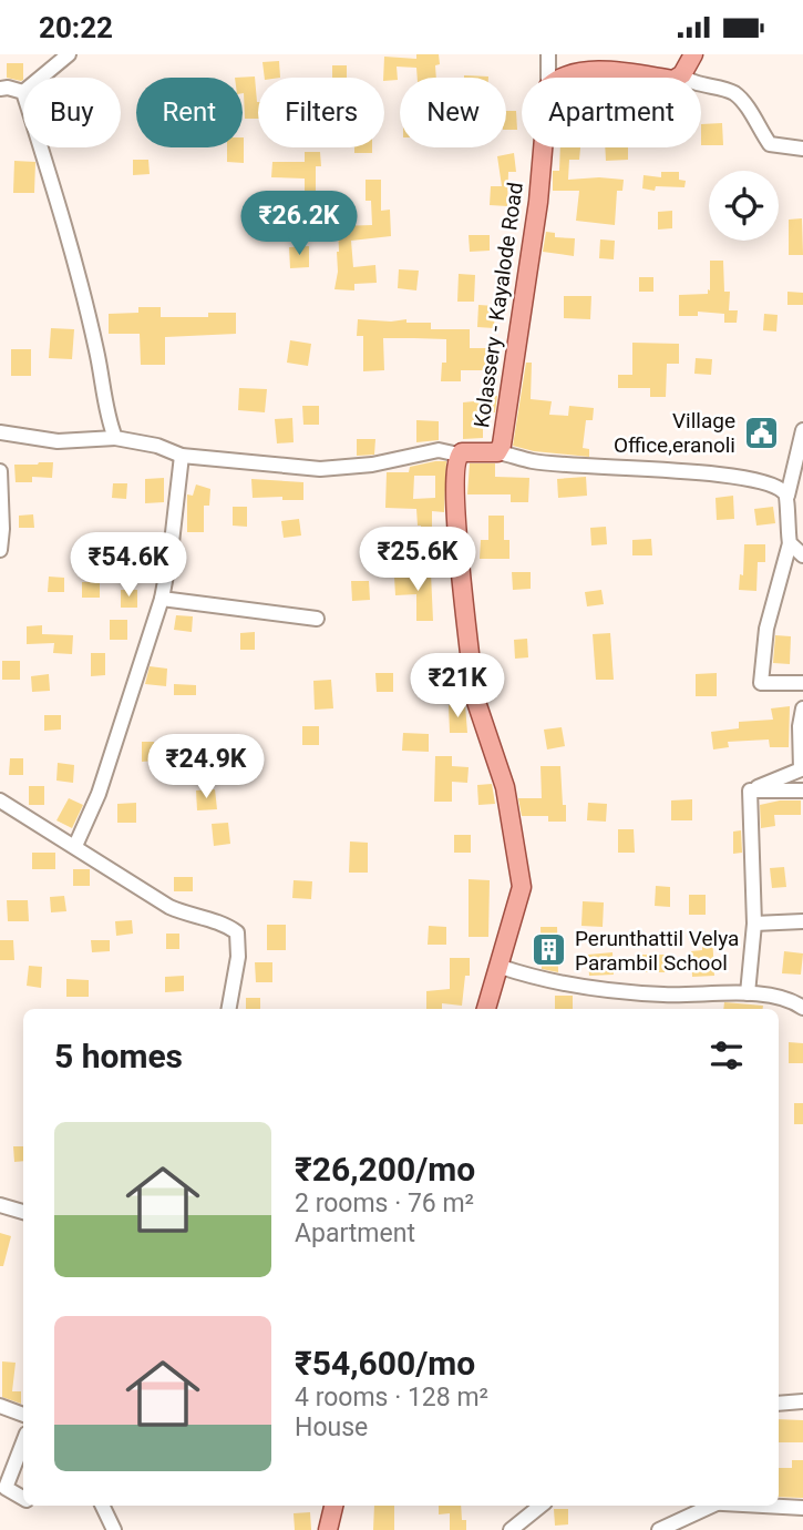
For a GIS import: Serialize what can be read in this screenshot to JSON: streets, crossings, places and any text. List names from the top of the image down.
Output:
{
  "streets": {
    "main road": ["Kolassery - Kayalode Road"]
  },
  "places": {
    "public building": ["Village Office,eranoli"],
    "building": ["Perunthattil Velya Parambil School"]
  },
  "page": {
    "status": "20:22",
    "chip": [
      "Buy",
      "Rent",
      "Filters",
      "New",
      "Apartment"
    ],
    "price": [
      "₹26.2K",
      "₹25.6K",
      "₹54.6K",
      "₹21K",
      "₹24.9K"
    ],
    "heading": "5 homes",
    "list": [
      {
        "name": "₹26,200/mo",
        "note": "2 rooms · 76 m² · Apartment"
      },
      {
        "name": "₹54,600/mo",
        "note": "4 rooms · 128 m² · House"
      }
    ]
  }
}
